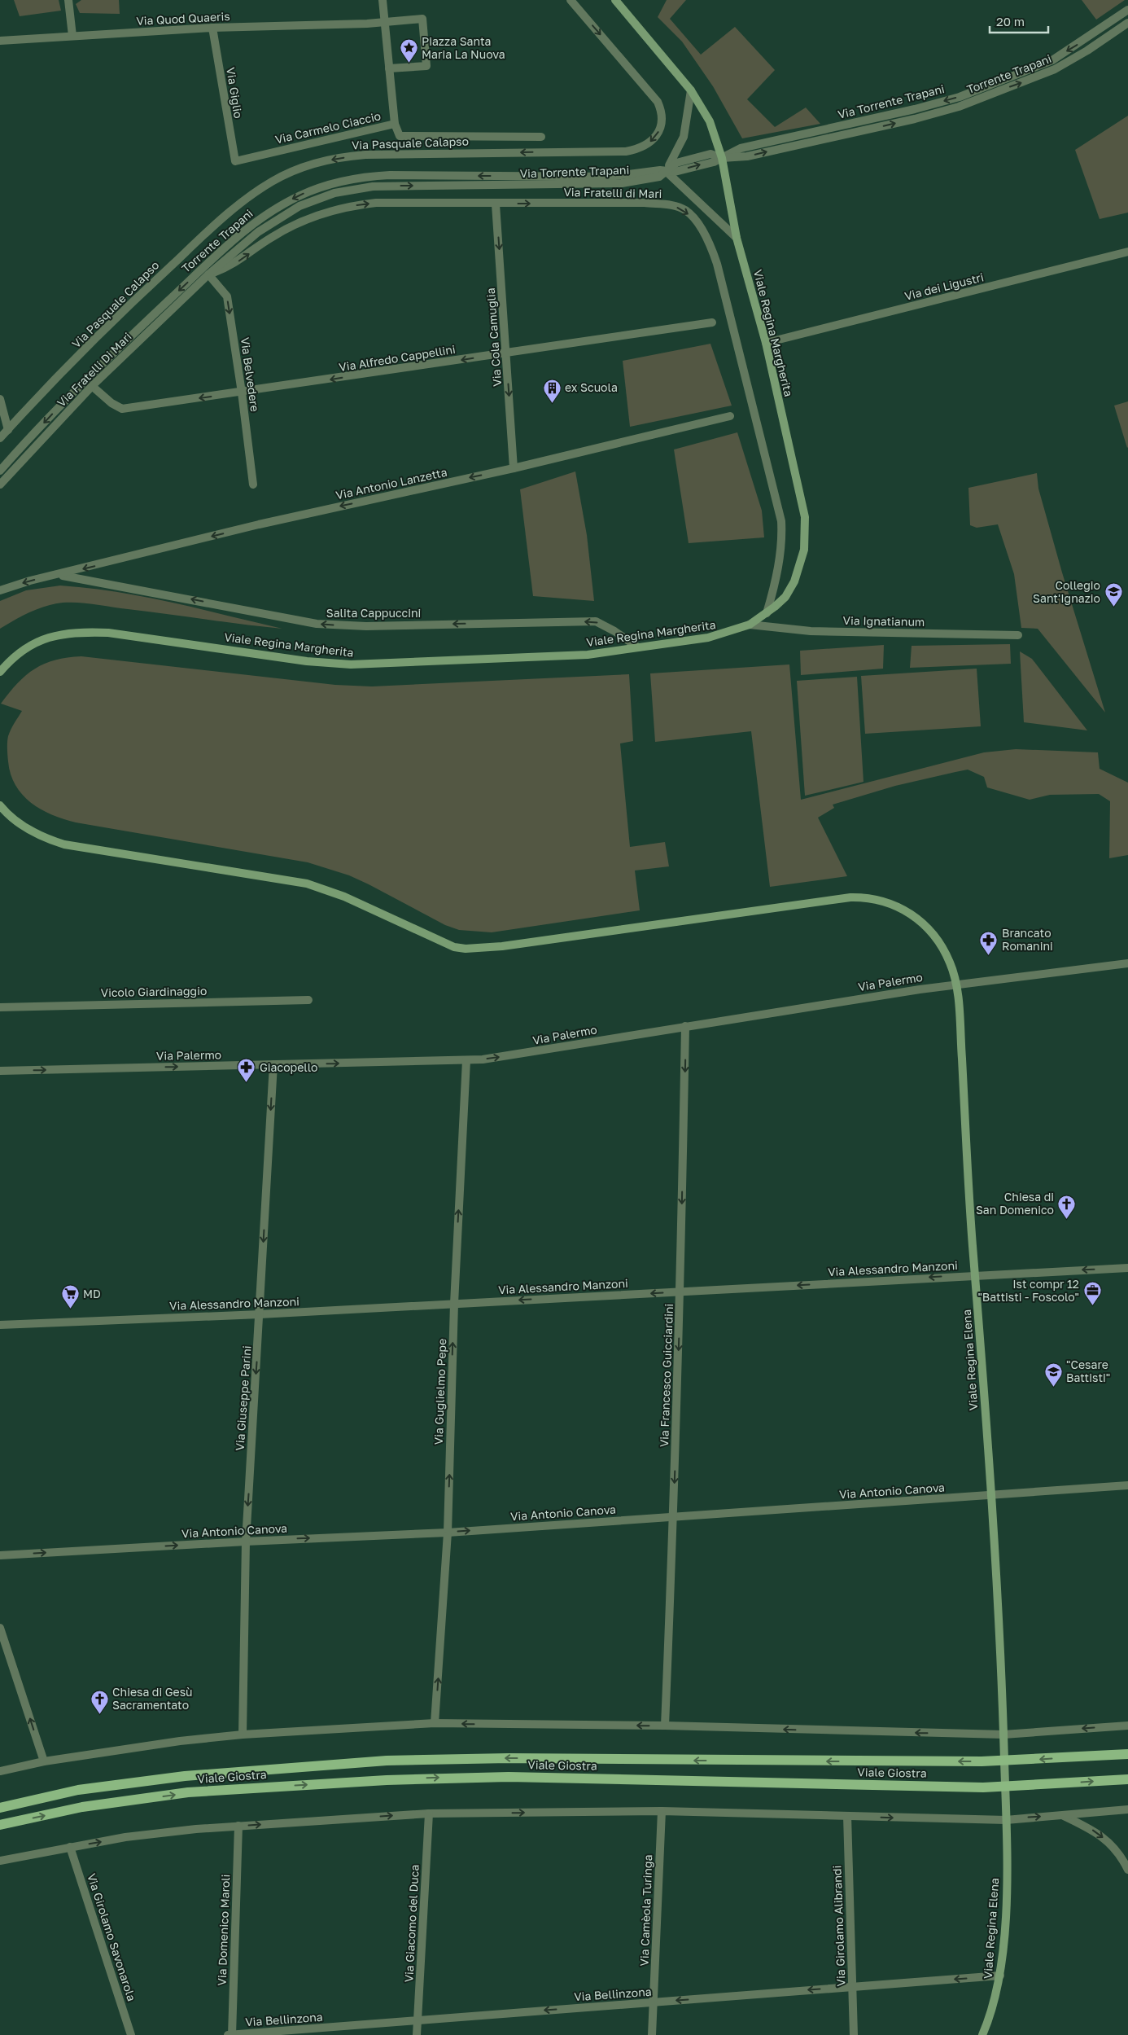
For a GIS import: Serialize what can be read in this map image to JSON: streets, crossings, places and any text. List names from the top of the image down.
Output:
{
  "streets": {
    "main road": ["Viale Regina Margherita", "Viale Regina Elena", "Viale Giostra"],
    "street": [
      "Via Quod Quaeris",
      "Torrente Trapani",
      "Via Giglio",
      "Via Torrente Trapani",
      "Via Carmelo Ciaccio",
      "Via Pasquale Calapso",
      "Via Fratelli di Mari",
      "Via dei Ligustri",
      "Via Cola Camuglia",
      "Via Alfredo Cappellini",
      "Via Fratelli Di Mari",
      "Via Belvedere",
      "Via Antonio Lanzetta",
      "Salita Cappuccini",
      "Via Ignatianum",
      "Via Palermo",
      "Vicolo Giardinaggio",
      "Via Alessandro Manzoni",
      "Via Francesco Guicciardini",
      "Via Guglielmo Pepe",
      "Via Giuseppe Parini",
      "Via Antonio Canova",
      "Via Camèola Turinga",
      "Via Giacomo del Duca",
      "Via Girolamo Alibrandi",
      "Via Domenico Maroli",
      "Via Girolamo Savonarola",
      "Via Bellinzona"
    ]
  },
  "crossings": [
    ["Via Quod Quaeris", "Via Giglio"],
    ["Torrente Trapani", "Via Torrente Trapani"],
    ["Torrente Trapani", "Viale Regina Margherita"],
    ["Via Giglio", "Via Carmelo Ciaccio"],
    ["Via Torrente Trapani", "Via Fratelli di Mari"],
    ["Via Torrente Trapani", "Viale Regina Margherita"],
    ["Via Torrente Trapani", "Via Fratelli Di Mari"],
    ["Via Torrente Trapani", "Via Belvedere"],
    ["Via Fratelli di Mari", "Viale Regina Margherita"],
    ["Via Fratelli di Mari", "Via Cola Camuglia"],
    ["Via Fratelli di Mari", "Via Fratelli Di Mari"],
    ["Via Fratelli di Mari", "Via Belvedere"],
    ["Via dei Ligustri", "Viale Regina Margherita"],
    ["Viale Regina Margherita", "Salita Cappuccini"],
    ["Viale Regina Margherita", "Via Ignatianum"],
    ["Via Cola Camuglia", "Via Alfredo Cappellini"],
    ["Via Cola Camuglia", "Via Antonio Lanzetta"],
    ["Via Alfredo Cappellini", "Via Fratelli Di Mari"],
    ["Via Alfredo Cappellini", "Via Belvedere"],
    ["Via Fratelli Di Mari", "Via Belvedere"],
    ["Via Antonio Lanzetta", "Salita Cappuccini"],
    ["Via Palermo", "Viale Regina Elena"],
    ["Via Palermo", "Via Francesco Guicciardini"],
    ["Via Palermo", "Via Guglielmo Pepe"],
    ["Via Palermo", "Via Giuseppe Parini"],
    ["Via Alessandro Manzoni", "Viale Regina Elena"],
    ["Via Alessandro Manzoni", "Via Francesco Guicciardini"],
    ["Via Alessandro Manzoni", "Via Guglielmo Pepe"],
    ["Via Alessandro Manzoni", "Via Giuseppe Parini"],
    ["Viale Regina Elena", "Via Antonio Canova"],
    ["Viale Regina Elena", "Viale Giostra"],
    ["Viale Regina Elena", "Via Bellinzona"],
    ["Via Francesco Guicciardini", "Via Antonio Canova"],
    ["Via Guglielmo Pepe", "Via Antonio Canova"],
    ["Via Giuseppe Parini", "Via Antonio Canova"],
    ["Via Camèola Turinga", "Via Bellinzona"],
    ["Via Giacomo del Duca", "Via Bellinzona"],
    ["Via Girolamo Alibrandi", "Via Bellinzona"],
    ["Via Domenico Maroli", "Via Bellinzona"]
  ],
  "one_way": [
    "Via Cola Camuglia",
    "Via Alfredo Cappellini",
    "Via Belvedere",
    "Via Antonio Lanzetta",
    "Salita Cappuccini",
    "Via Palermo",
    "Via Alessandro Manzoni",
    "Via Francesco Guicciardini",
    "Via Guglielmo Pepe",
    "Via Giuseppe Parini",
    "Via Antonio Canova",
    "Via Bellinzona"
  ],
  "places": {
    "place": ["Piazza Santa Maria La Nuova"],
    "building": ["ex Scuola"],
    "school or university": ["Collegio Sant'Ignazio", "\"Cesare Battisti\""],
    "pharmacy": ["Brancato Romanini", "Giacopello"],
    "church": ["Chiesa di San Domenico", "Chiesa di Gesù Sacramentato"],
    "office": ["Ist compr 12 \"Battisti - Foscolo\""],
    "supermarket": ["MD"]
  },
  "scale_bar": "20 m"
}
